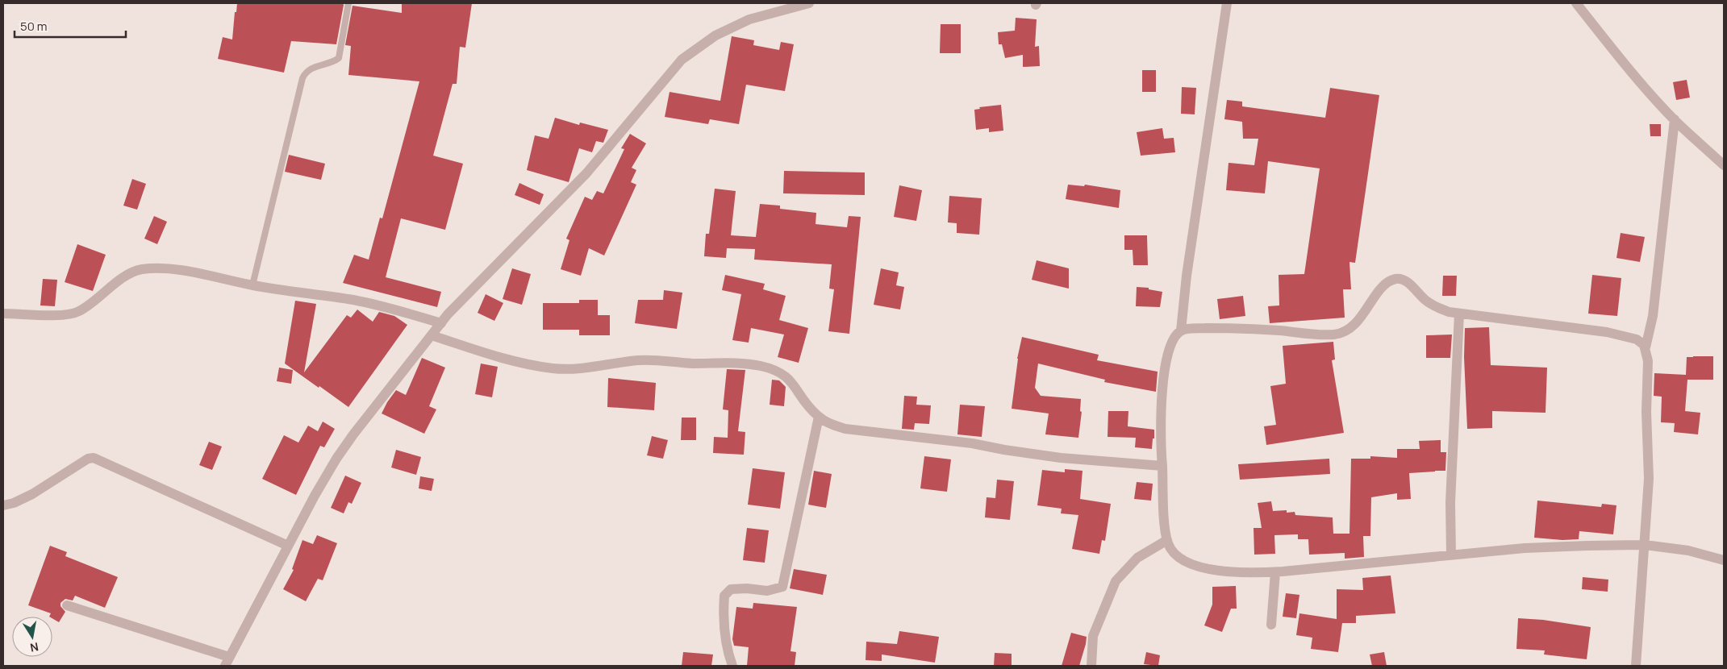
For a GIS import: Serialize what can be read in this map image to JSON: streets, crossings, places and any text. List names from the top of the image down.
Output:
{
  "scale_bar": "50 m",
  "north": "bottom"
}
